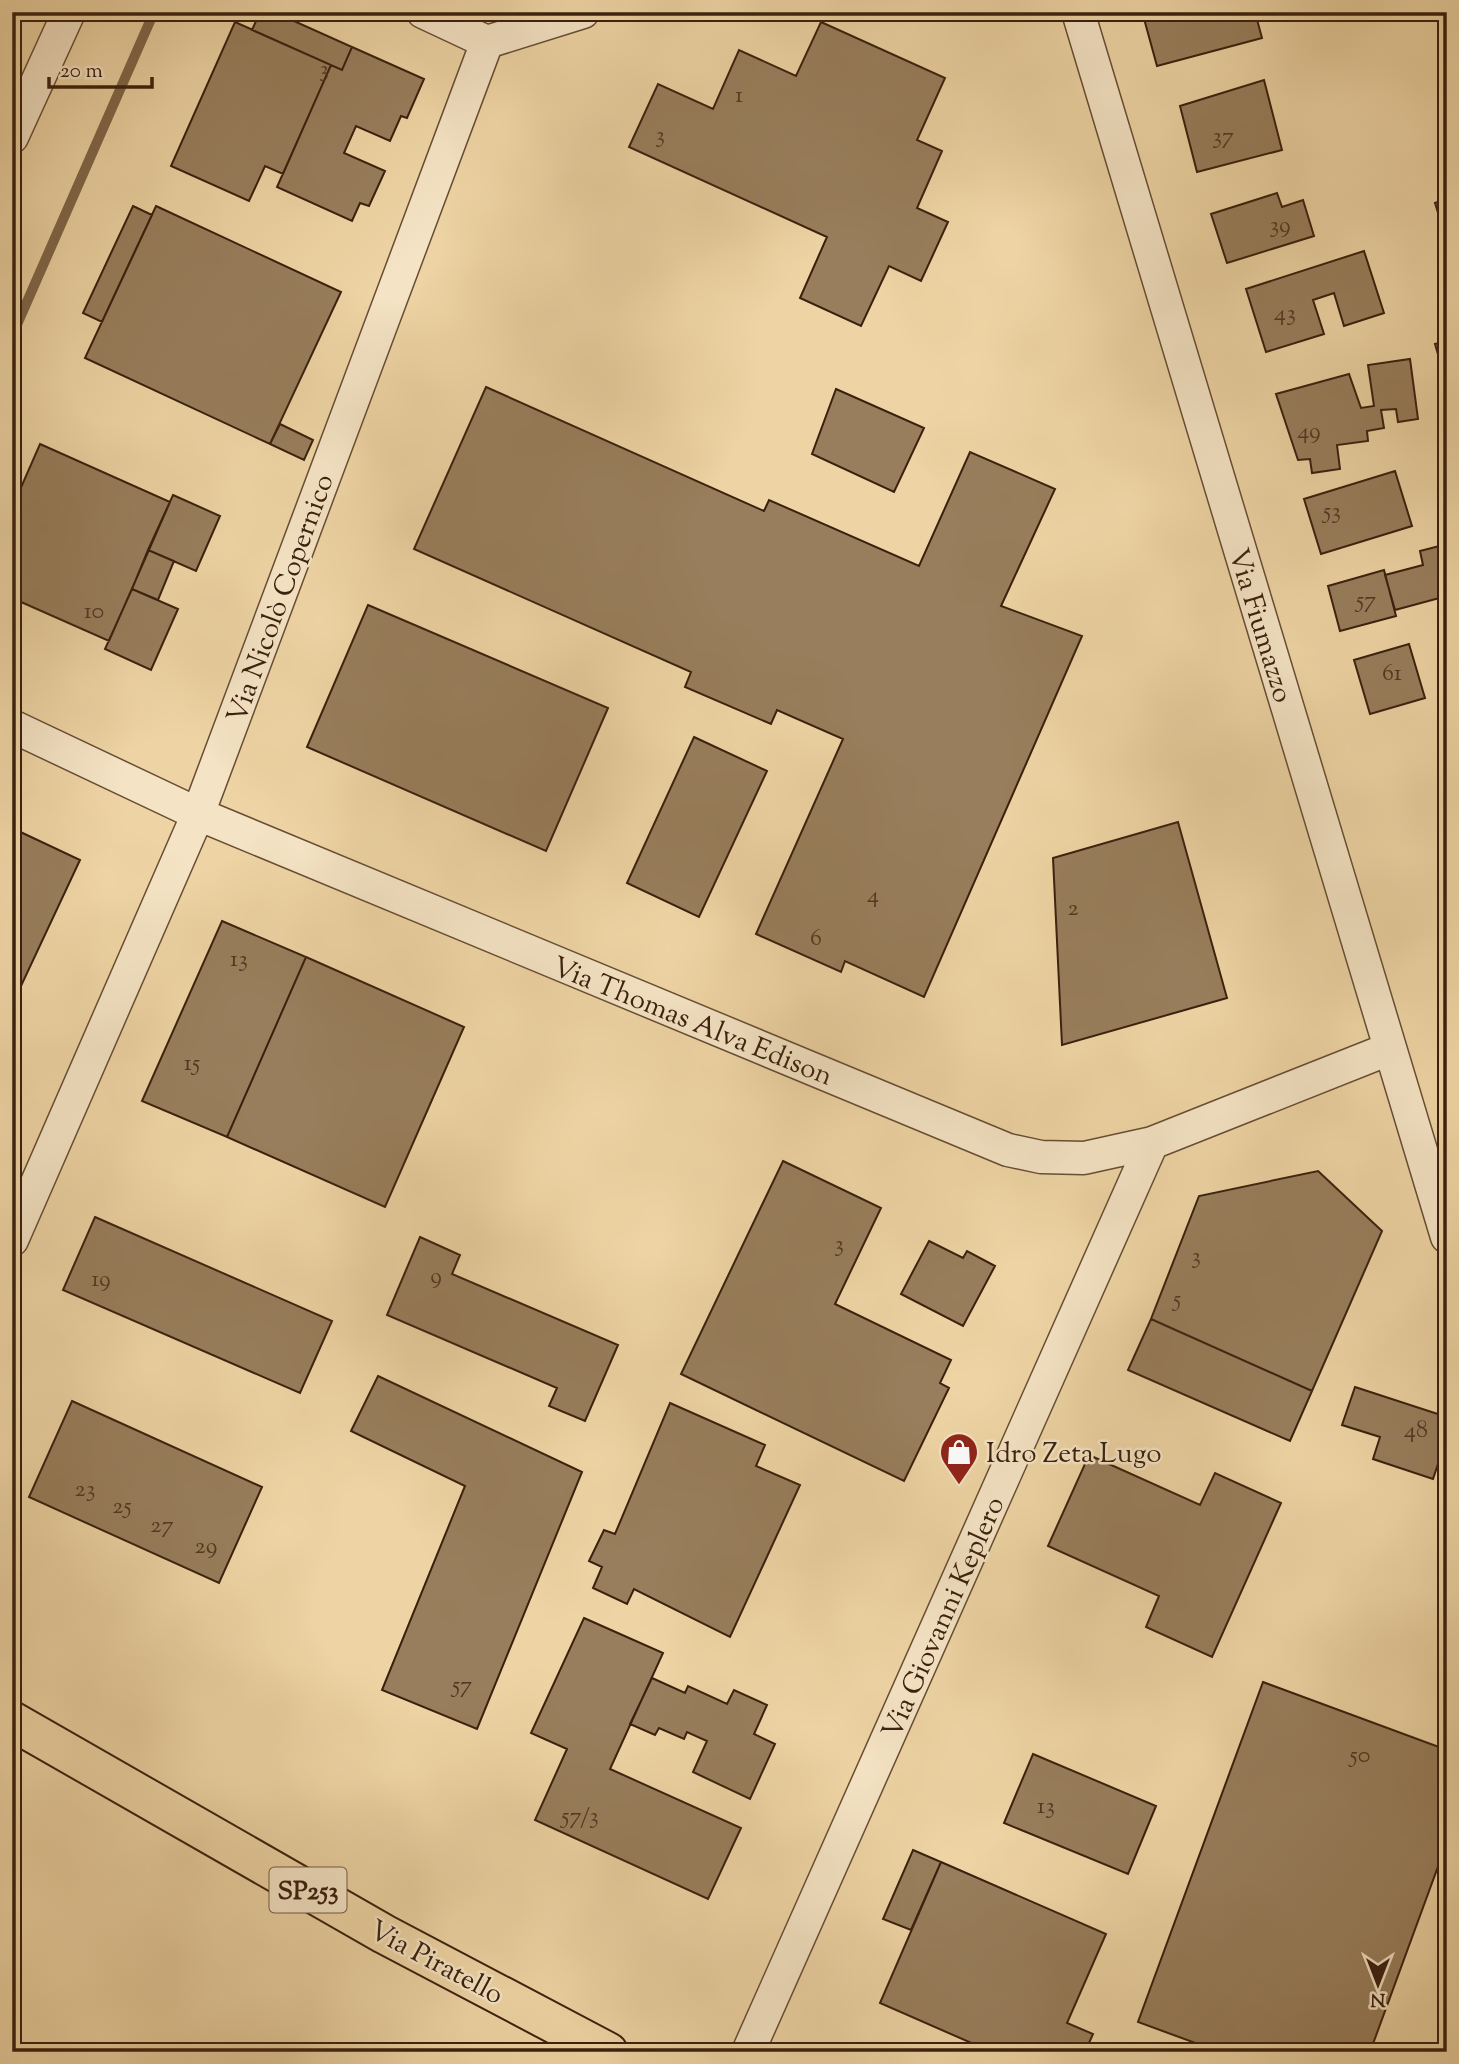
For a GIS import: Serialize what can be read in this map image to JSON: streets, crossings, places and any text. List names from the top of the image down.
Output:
{
  "streets": {
    "main road": ["SP253", "Via Piratello"],
    "street": [
      "Via Nicolò Copernico",
      "Via Fiumazzo",
      "Via Thomas Alva Edison",
      "Via Giovanni Keplero"
    ]
  },
  "crossings": [
    ["Via Nicolò Copernico", "Via Thomas Alva Edison"],
    ["Via Fiumazzo", "Via Thomas Alva Edison"],
    ["Via Thomas Alva Edison", "Via Giovanni Keplero"]
  ],
  "places": {
    "shop": ["Idro Zeta Lugo"]
  },
  "house_numbers": [
    "3",
    "1",
    "3",
    "37",
    "39",
    "43",
    "49",
    "53",
    "57",
    "10",
    "61",
    "4",
    "2",
    "6",
    "13",
    "15",
    "3",
    "3",
    "9",
    "19",
    "5",
    "48",
    "23",
    "25",
    "27",
    "29",
    "57",
    "50",
    "13",
    "57/3"
  ],
  "scale_bar": "20 m",
  "north": "bottom"
}
